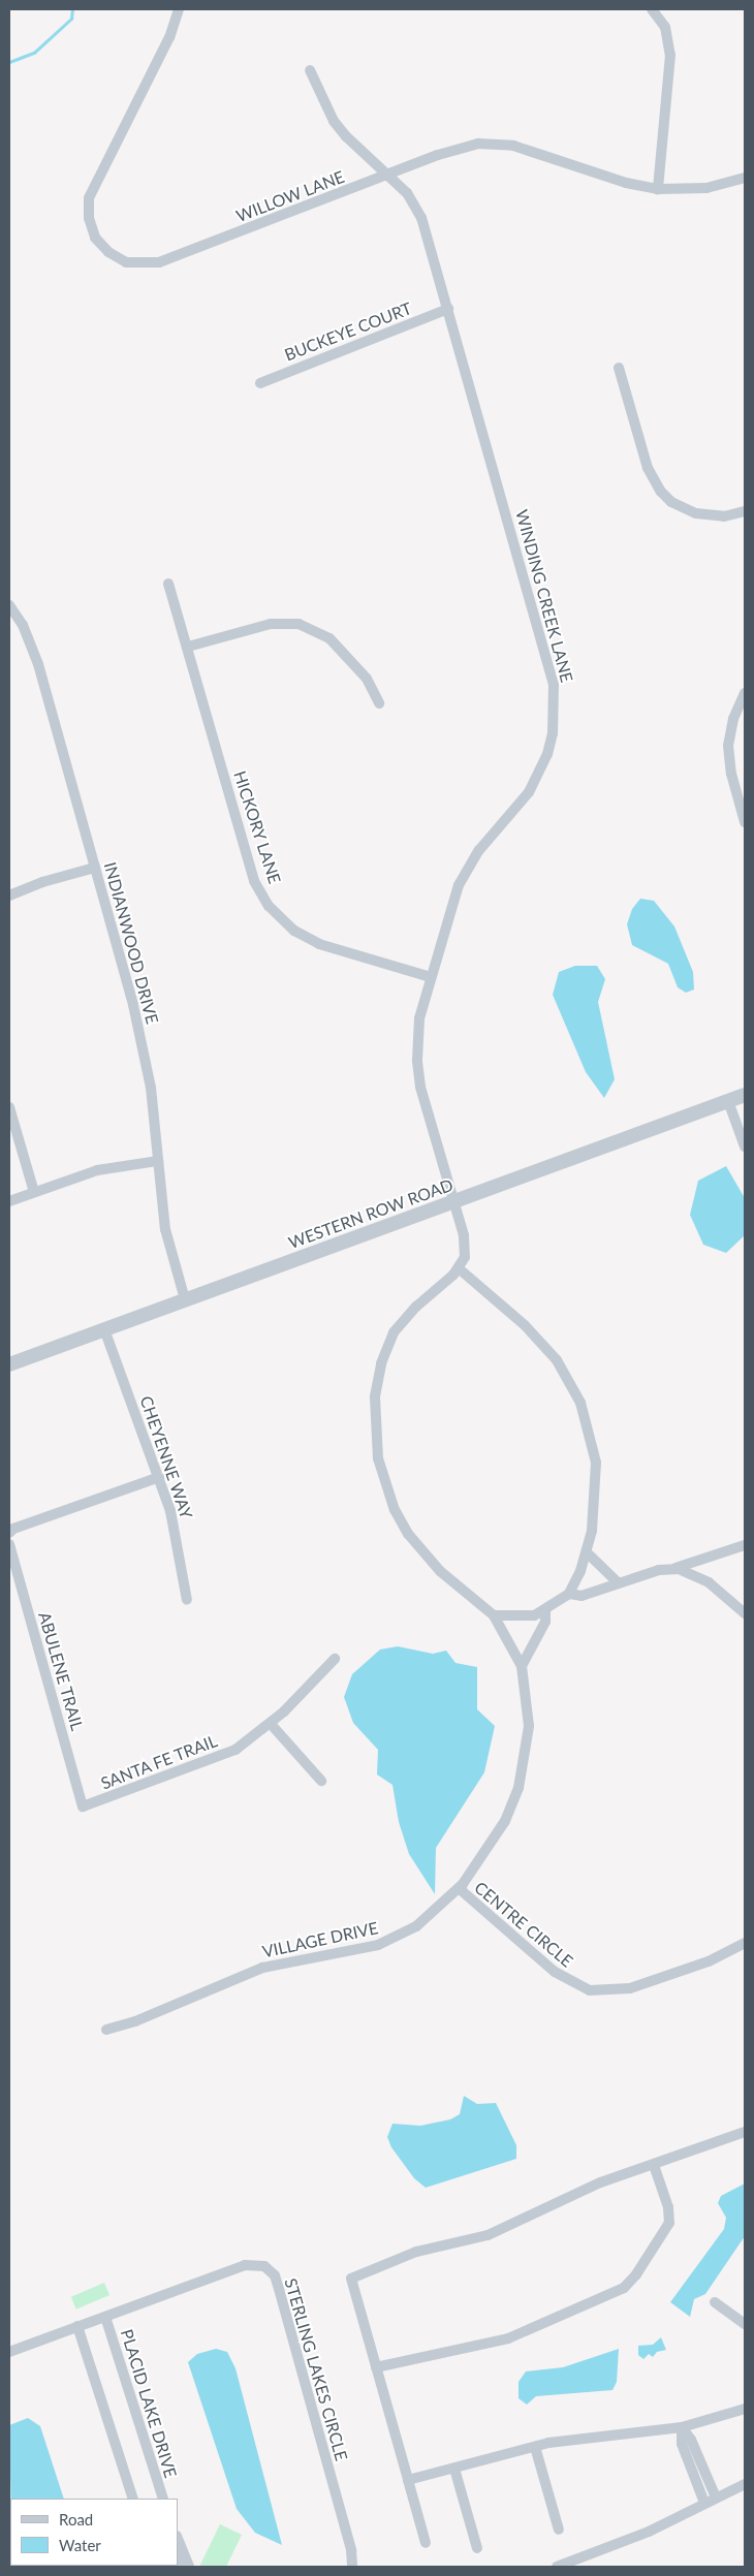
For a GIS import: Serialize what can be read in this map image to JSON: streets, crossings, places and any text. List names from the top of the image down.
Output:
{
  "streets": {
    "street": [
      "WILLOW LANE",
      "BUCKEYE COURT",
      "WINDING CREEK LANE",
      "HICKORY LANE",
      "INDIANWOOD DRIVE",
      "WESTERN ROW ROAD",
      "CHEYENNE WAY",
      "ABULENE TRAIL",
      "SANTA FE TRAIL",
      "CENTRE CIRCLE",
      "VILLAGE DRIVE",
      "STERLING LAKES CIRCLE",
      "PLACID LAKE DRIVE"
    ]
  },
  "crossings": [
    ["WILLOW LANE", "WINDING CREEK LANE"],
    ["BUCKEYE COURT", "WINDING CREEK LANE"],
    ["WINDING CREEK LANE", "HICKORY LANE"],
    ["WINDING CREEK LANE", "WESTERN ROW ROAD"],
    ["INDIANWOOD DRIVE", "WESTERN ROW ROAD"],
    ["WESTERN ROW ROAD", "CHEYENNE WAY"],
    ["ABULENE TRAIL", "SANTA FE TRAIL"],
    ["CENTRE CIRCLE", "VILLAGE DRIVE"],
    ["STERLING LAKES CIRCLE", "PLACID LAKE DRIVE"]
  ],
  "legend": ["Road", "Water"]
}
